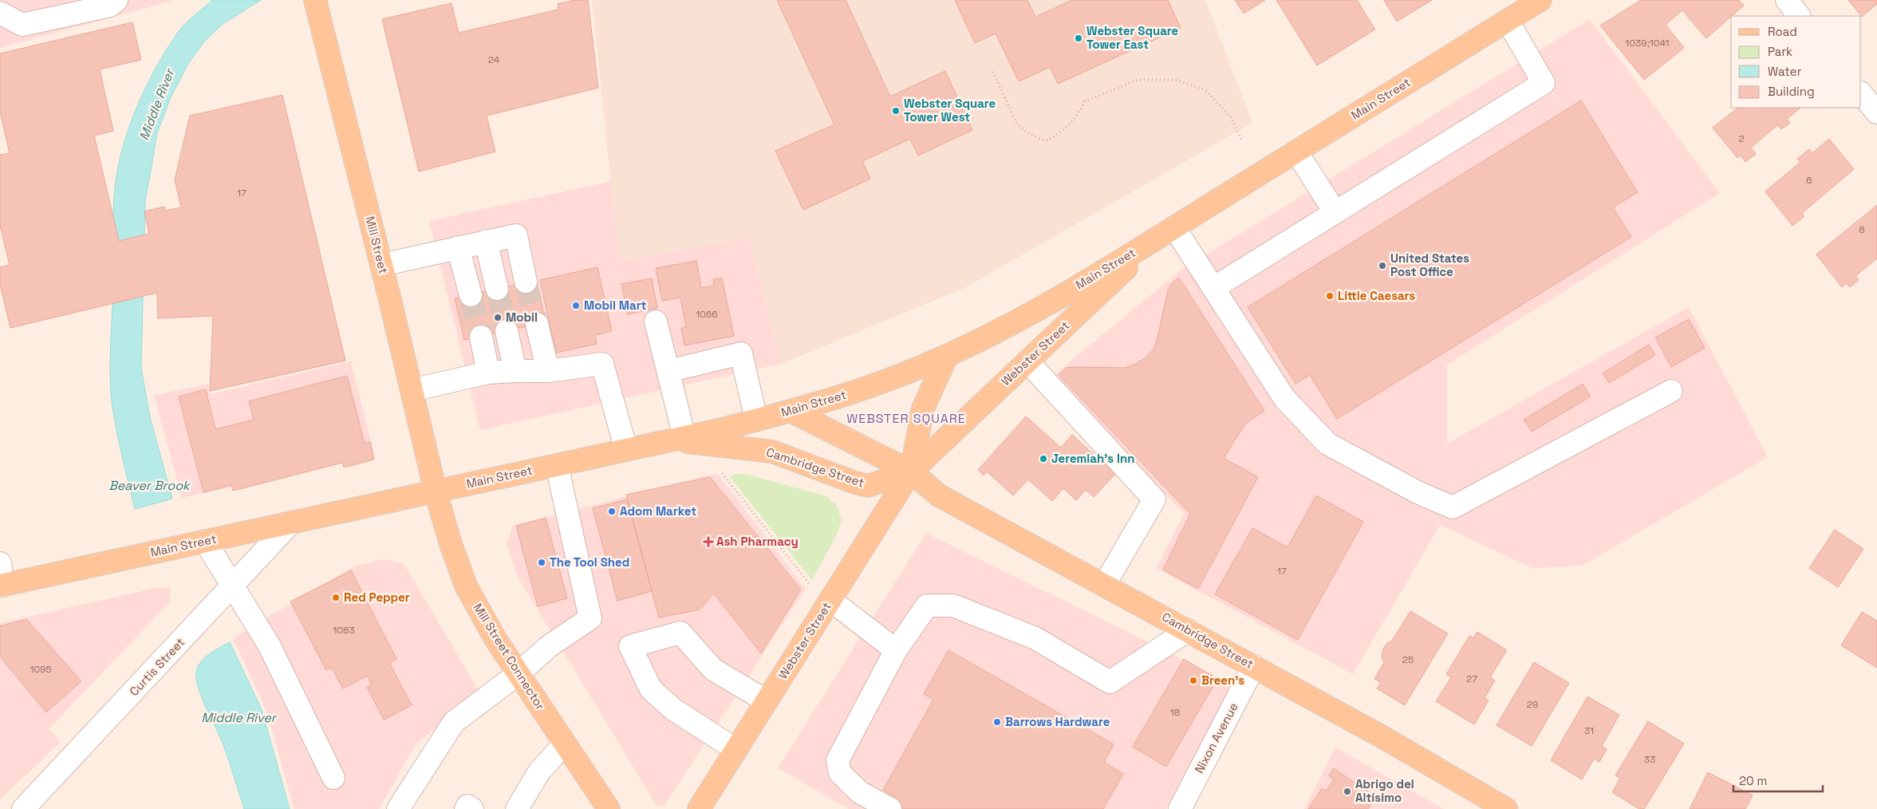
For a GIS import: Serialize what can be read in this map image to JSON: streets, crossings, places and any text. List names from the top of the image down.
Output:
{
  "streets": {
    "main road": [
      "Main Street",
      "Mill Street",
      "Webster Street",
      "Cambridge Street",
      "Mill Street Connector"
    ],
    "street": ["Curtis Street", "Nixon Avenue"]
  },
  "crossings": [
    ["Main Street", "Mill Street"],
    ["Main Street", "Webster Street"],
    ["Main Street", "Cambridge Street"],
    ["Main Street", "Mill Street Connector"],
    ["Main Street", "Curtis Street"],
    ["Mill Street", "Mill Street Connector"],
    ["Webster Street", "Cambridge Street"],
    ["Cambridge Street", "Nixon Avenue"]
  ],
  "districts": ["WEBSTER SQUARE"],
  "water": ["Middle River", "Beaver Brook"],
  "places": {
    "other": [
      "Webster Square Tower East",
      "Webster Square Tower West",
      "United States Post Office",
      "Little Caesars",
      "Mobil Mart",
      "Mobil",
      "Jeremiah's Inn",
      "Adom Market",
      "The Tool Shed",
      "Red Pepper",
      "Breen's",
      "Barrows Hardware",
      "Abrigo del Altísimo"
    ],
    "health": ["Ash Pharmacy"]
  },
  "house_numbers": [
    "1039;1041",
    "24",
    "2",
    "6",
    "17",
    "8",
    "1066",
    "17",
    "1083",
    "25",
    "1095",
    "27",
    "29",
    "18",
    "31",
    "33"
  ],
  "legend": [
    "Road",
    "Park",
    "Water",
    "Building"
  ],
  "scale_bar": "20 m"
}
